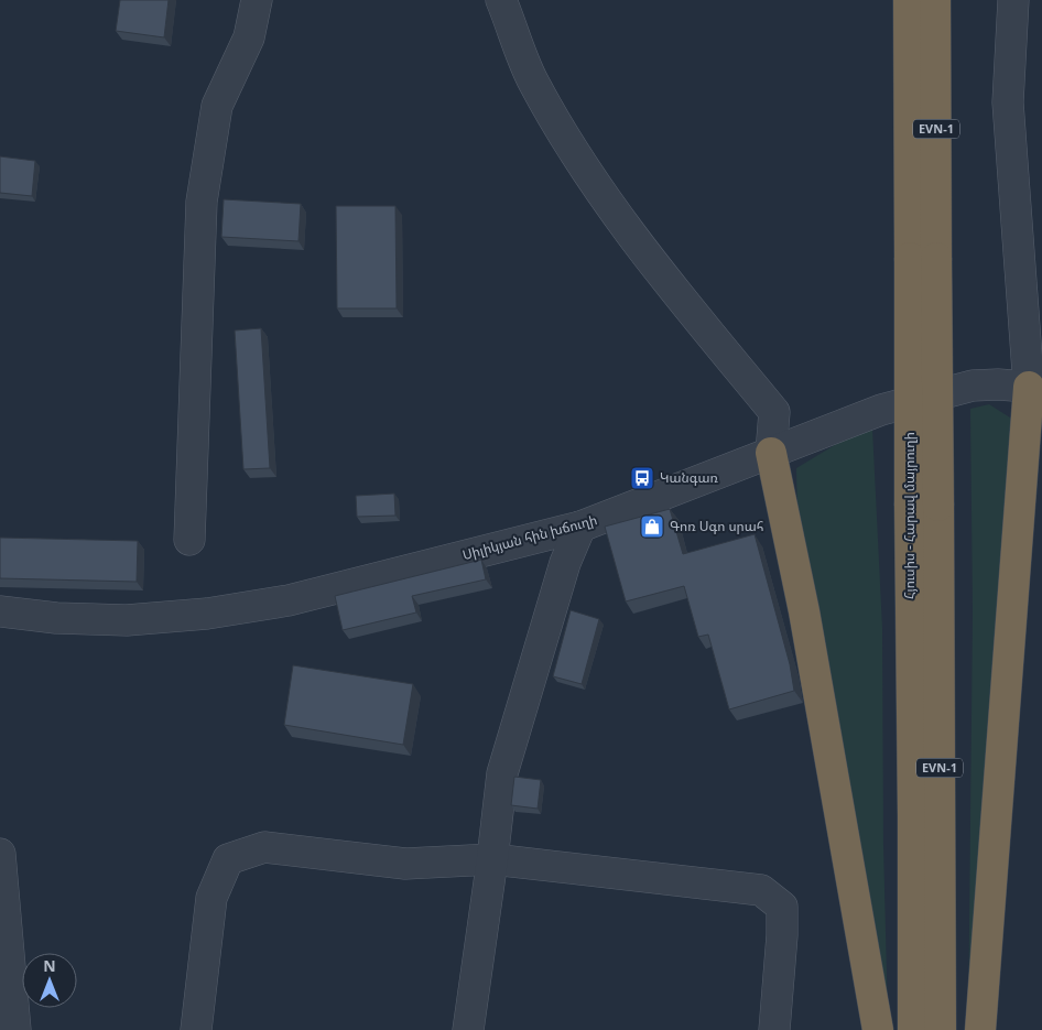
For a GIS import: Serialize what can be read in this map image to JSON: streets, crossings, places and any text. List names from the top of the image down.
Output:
{
  "streets": {
    "highway": ["EVN-1", "Հյուսիս - Հարավ մայրուղի"],
    "street": ["Սիլիկյան հին խճուղի"]
  },
  "places": {
    "bus stop": ["Կանգառ"],
    "shop": ["Գոռ Սգո սրահ"]
  },
  "north": "top"
}
